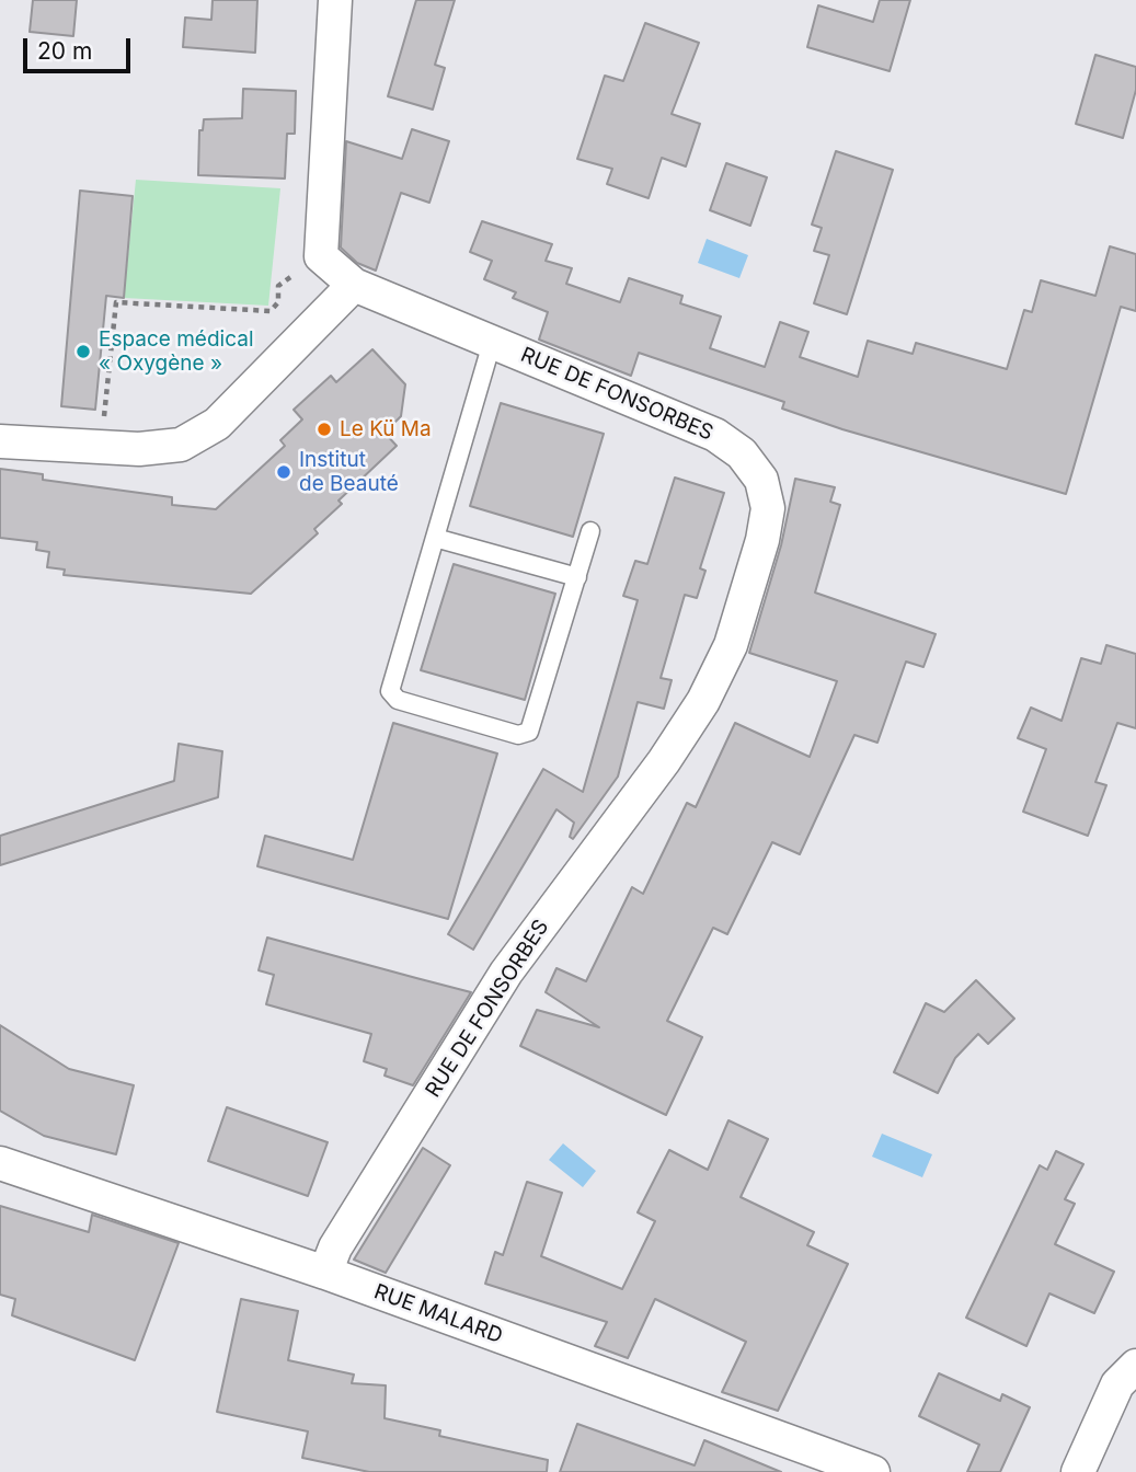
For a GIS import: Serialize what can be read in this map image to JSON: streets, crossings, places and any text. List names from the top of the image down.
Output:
{
  "streets": {
    "street": ["RUE DE FONSORBES", "RUE MALARD"]
  },
  "crossings": [
    ["RUE DE FONSORBES", "RUE MALARD"]
  ],
  "places": ["Espace médical « Oxygène »", "Le Kü Ma", "Institut de Beauté"],
  "scale_bar": "20 m"
}
